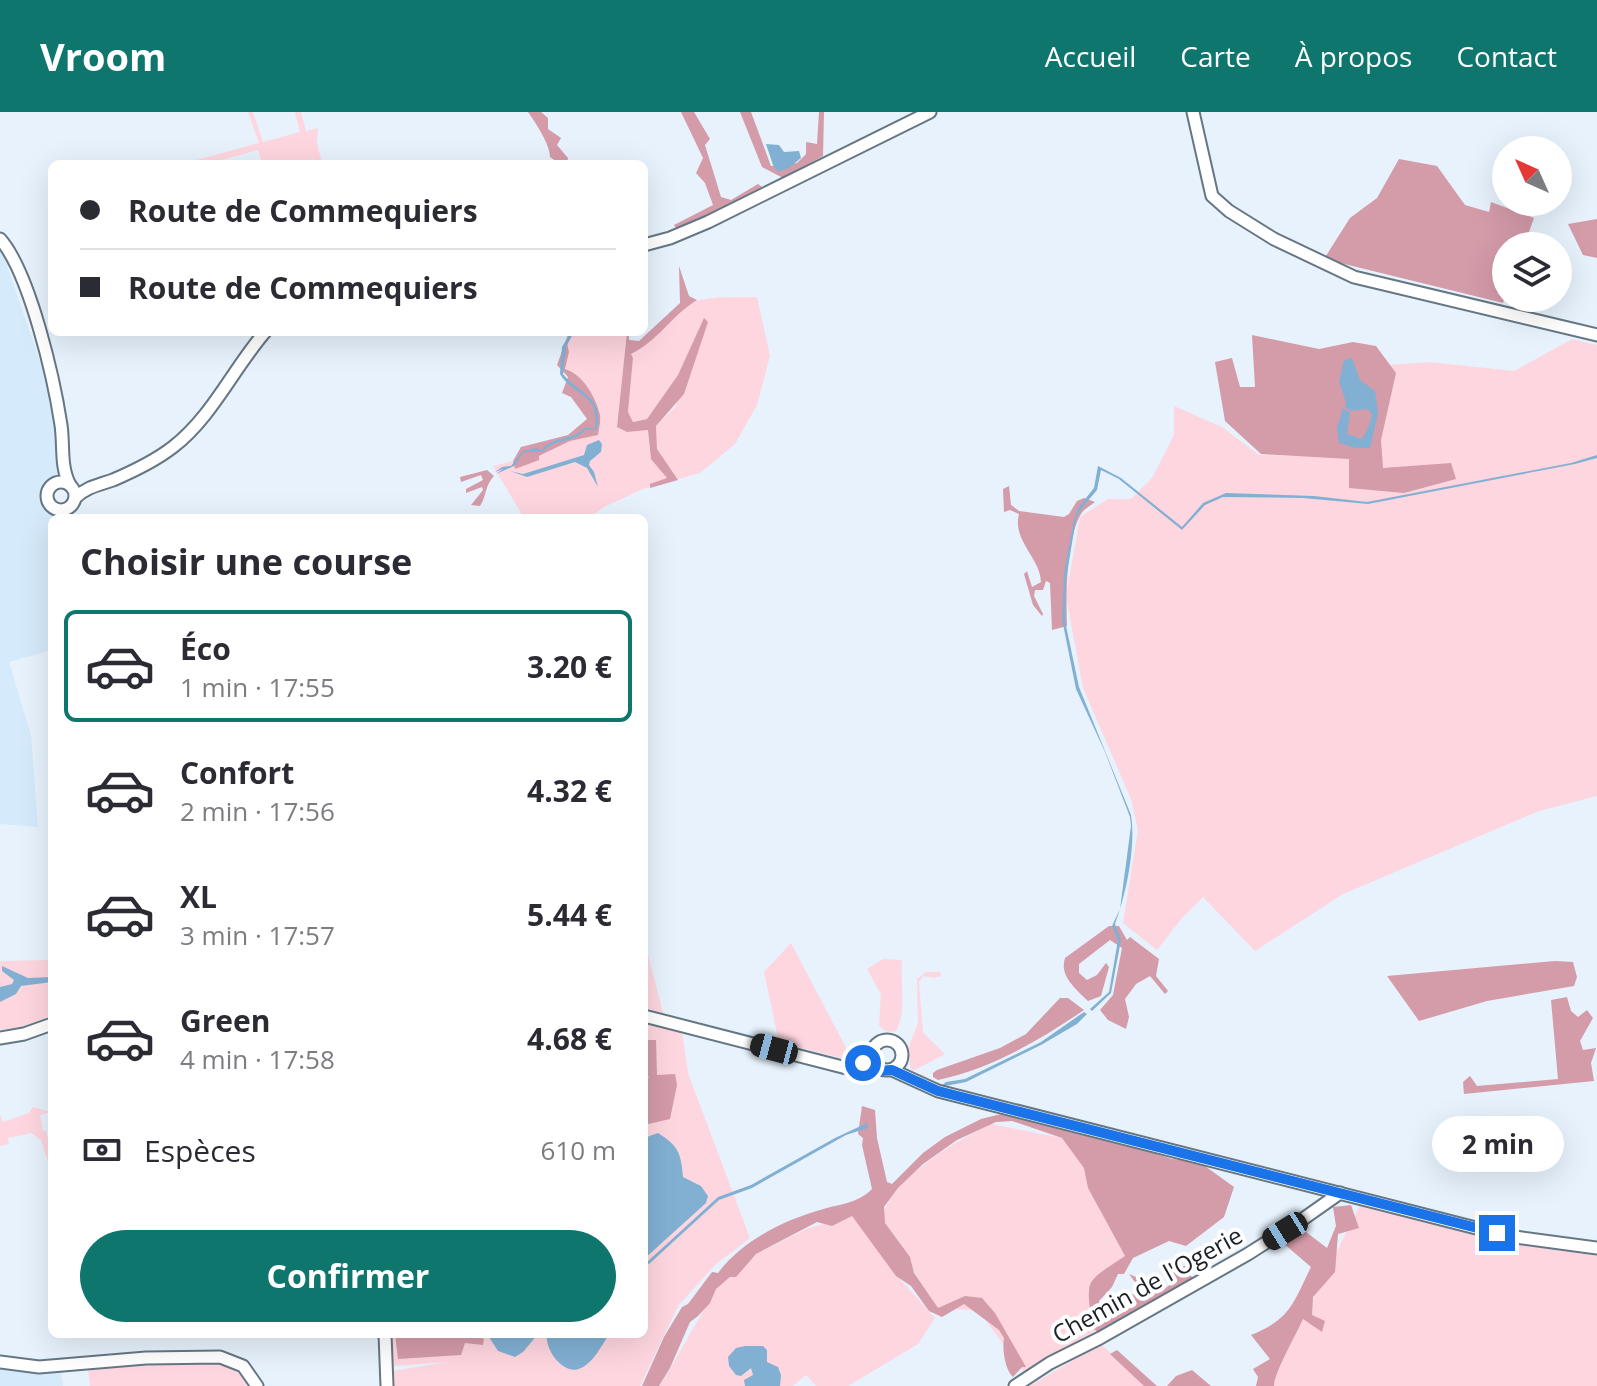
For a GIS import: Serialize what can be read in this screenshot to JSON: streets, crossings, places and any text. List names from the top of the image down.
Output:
{
  "streets": {
    "street": ["Chemin de l'Ogerie"]
  },
  "north": "top left",
  "page": {
    "header": "Vroom",
    "nav": [
      "Accueil",
      "Carte",
      "À propos",
      "Contact"
    ],
    "banner": ["Route de Commequiers", "Route de Commequiers"],
    "heading": "Choisir une course",
    "list": [
      {
        "name": "Éco",
        "note": "1 min · 17:55",
        "value": "3.20 €"
      },
      {
        "name": "Confort",
        "note": "2 min · 17:56",
        "value": "4.32 €"
      },
      {
        "name": "XL",
        "note": "3 min · 17:57",
        "value": "5.44 €"
      },
      {
        "name": "Green",
        "note": "4 min · 17:58",
        "value": "4.68 €"
      }
    ],
    "pay": ["Espèces", "610 m"],
    "bubble": "2 min",
    "buttons": "Confirmer"
  }
}
